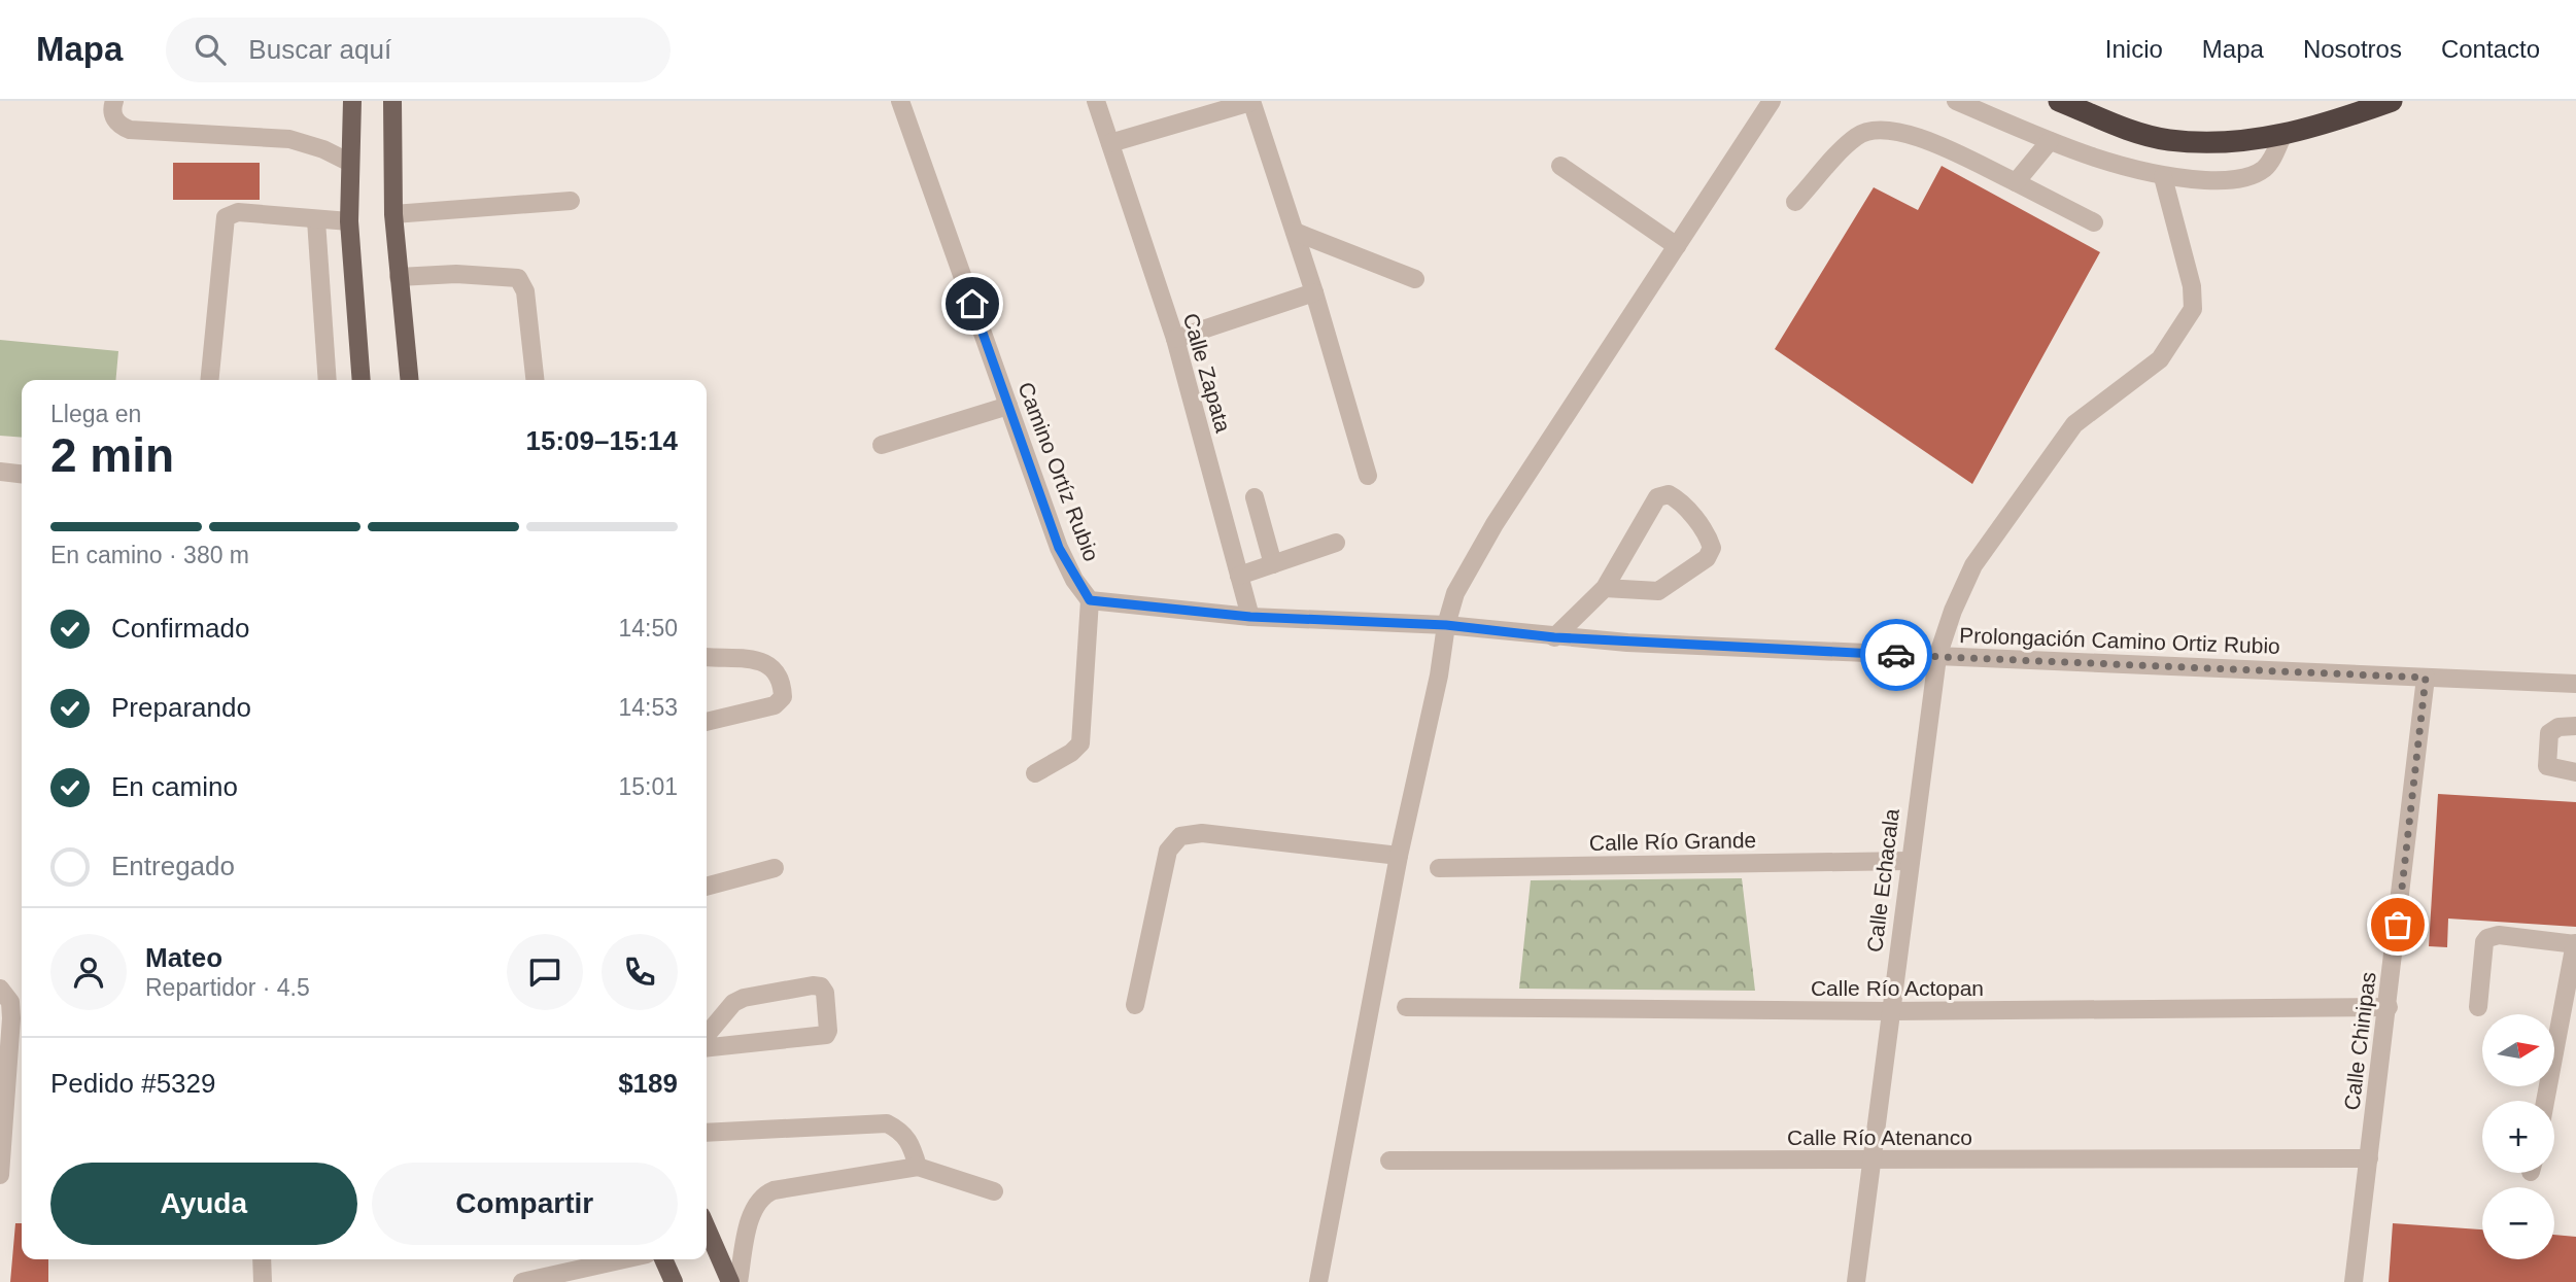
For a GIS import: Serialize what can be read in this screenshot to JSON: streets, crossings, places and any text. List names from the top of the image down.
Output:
{
  "streets": {
    "street": [
      "Calle Zapata",
      "Camino Ortíz Rubio",
      "Prolongación Camino Ortiz Rubio",
      "Calle Río Grande",
      "Calle Echacala",
      "Calle Río Actopan",
      "Calle Chinipas",
      "Calle Río Atenanco"
    ]
  },
  "crossings": [
    ["Prolongación Camino Ortiz Rubio", "Calle Echacala"],
    ["Prolongación Camino Ortiz Rubio", "Calle Chinipas"],
    ["Calle Río Grande", "Calle Echacala"],
    ["Calle Echacala", "Calle Río Actopan"],
    ["Calle Echacala", "Calle Río Atenanco"],
    ["Calle Río Actopan", "Calle Chinipas"],
    ["Calle Chinipas", "Calle Río Atenanco"]
  ],
  "north": "right",
  "page": {
    "header": "Mapa",
    "search": "Buscar aquí",
    "nav": [
      "Inicio",
      "Mapa",
      "Nosotros",
      "Contacto"
    ],
    "heading": ["2 min", "Llega en", "15:09–15:14"],
    "panel": [
      "Mateo",
      "Repartidor · 4.5",
      "Pedido #5329",
      "$189"
    ],
    "bar": "En camino · 380 m",
    "list": [
      ["Confirmado", "14:50"],
      ["Preparando", "14:53"],
      ["En camino", "15:01"],
      "Entregado"
    ],
    "map_buttons": ["+", "−"],
    "buttons": ["Ayuda", "Compartir"]
  }
}
